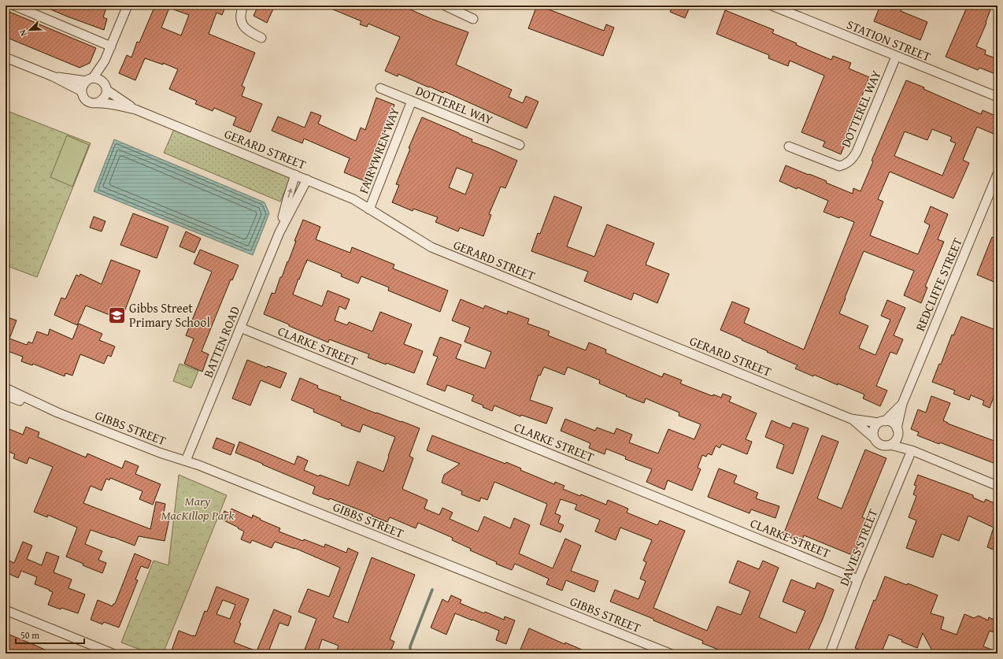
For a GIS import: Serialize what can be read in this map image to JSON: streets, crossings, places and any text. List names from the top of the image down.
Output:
{
  "streets": {
    "street": [
      "STATION STREET",
      "DOTTEREL WAY",
      "GERARD STREET",
      "FAIRYWREN WAY",
      "REDCLIFFE STREET",
      "BATTEN ROAD",
      "CLARKE STREET",
      "GIBBS STREET",
      "DAVIES STREET"
    ]
  },
  "crossings": [
    ["STATION STREET", "DOTTEREL WAY"],
    ["DOTTEREL WAY", "FAIRYWREN WAY"],
    ["GERARD STREET", "FAIRYWREN WAY"],
    ["GERARD STREET", "REDCLIFFE STREET"],
    ["GERARD STREET", "BATTEN ROAD"],
    ["BATTEN ROAD", "CLARKE STREET"],
    ["BATTEN ROAD", "GIBBS STREET"],
    ["CLARKE STREET", "DAVIES STREET"]
  ],
  "parks": ["Mary MacKillop Park"],
  "places": {
    "school or university": ["Gibbs Street Primary School"]
  },
  "scale_bar": "50 m",
  "north": "bottom left"
}
